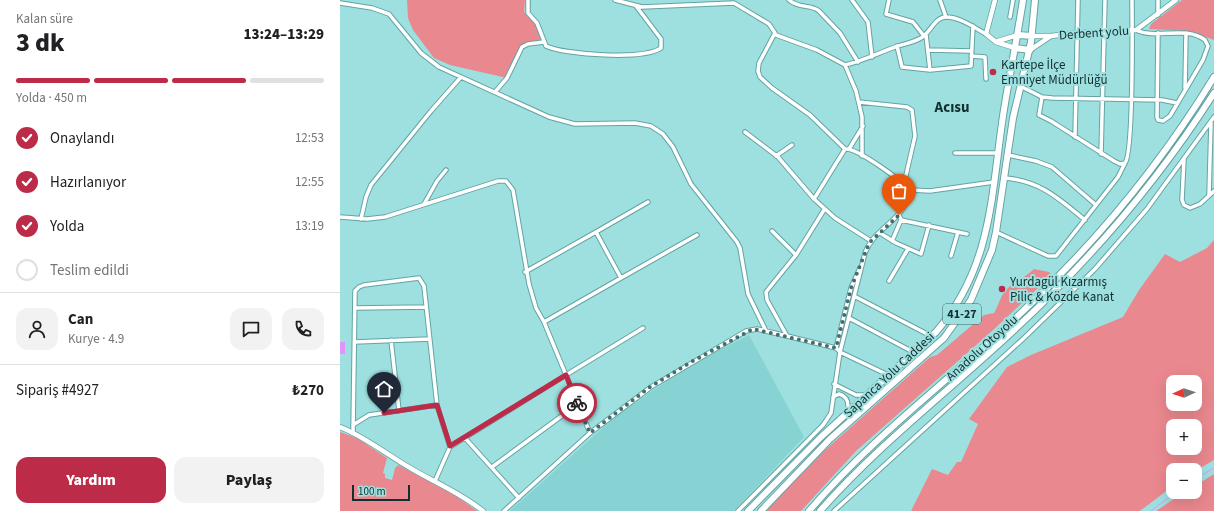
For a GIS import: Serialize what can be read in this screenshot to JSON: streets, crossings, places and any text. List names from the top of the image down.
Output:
{
  "streets": {
    "highway": ["41-27", "Anadolu Otoyolu", "Sapanca Yolu Caddesi"],
    "street": ["Derbent yolu"]
  },
  "crossings": [
    ["Derbent yolu", "Sapanca Yolu Caddesi"]
  ],
  "districts": ["Acısu"],
  "places": ["Kartepe İlçe Emniyet Müdürlüğü", "Yurdagül Kızarmış Piliç & Közde Kanat"],
  "scale_bar": "100 m",
  "north": "left",
  "page": {
    "heading": ["3 dk", "Kalan süre", "13:24–13:29"],
    "panel": [
      "Can",
      "Kurye · 4.9",
      "Sipariş #4927",
      "₺270"
    ],
    "bar": "Yolda · 450 m",
    "list": [
      ["Onaylandı", "12:53"],
      ["Hazırlanıyor", "12:55"],
      ["Yolda", "13:19"],
      "Teslim edildi"
    ],
    "map_buttons": ["+", "−"],
    "buttons": ["Yardım", "Paylaş"],
    "scale": "100 m"
  }
}
